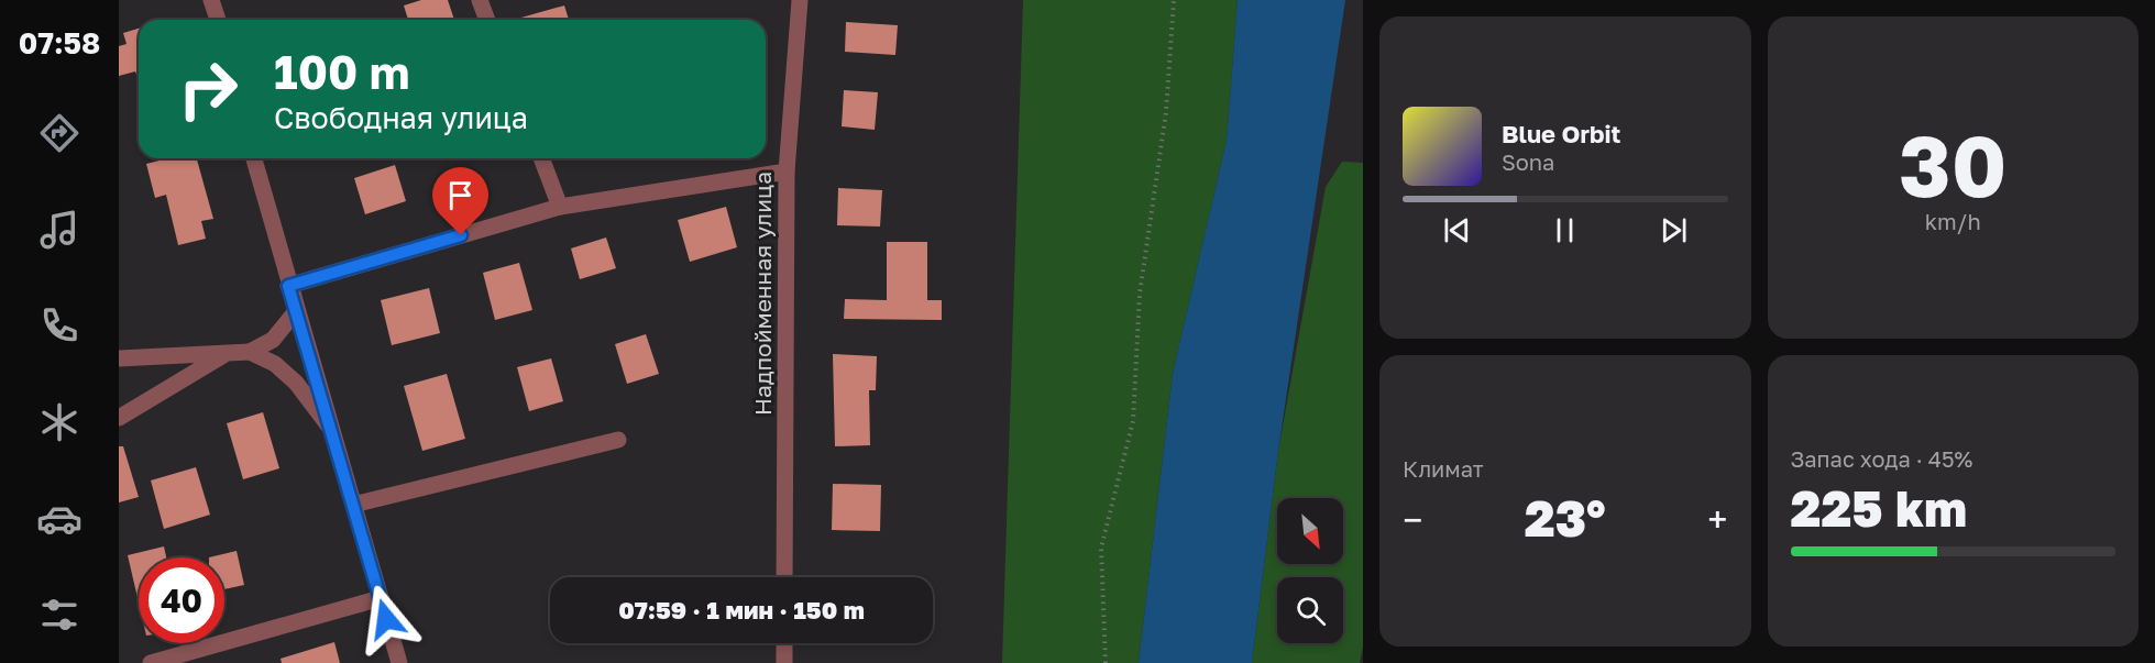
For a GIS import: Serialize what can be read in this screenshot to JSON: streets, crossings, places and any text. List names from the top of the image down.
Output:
{
  "streets": {
    "street": ["Надпойменная улица"]
  },
  "north": "bottom right",
  "page": {
    "tabs": "07:58",
    "tile": [
      ["30", "km/h"],
      "Климат",
      ["Запас хода · 45%", "225 km"]
    ],
    "turn": ["100 m", "Свободная улица"],
    "song": ["Blue Orbit", "Sona"],
    "heat": ["−", "23°", "+"],
    "limit": "40",
    "trip": "07:59 · 1 мин · 150 m"
  }
}
